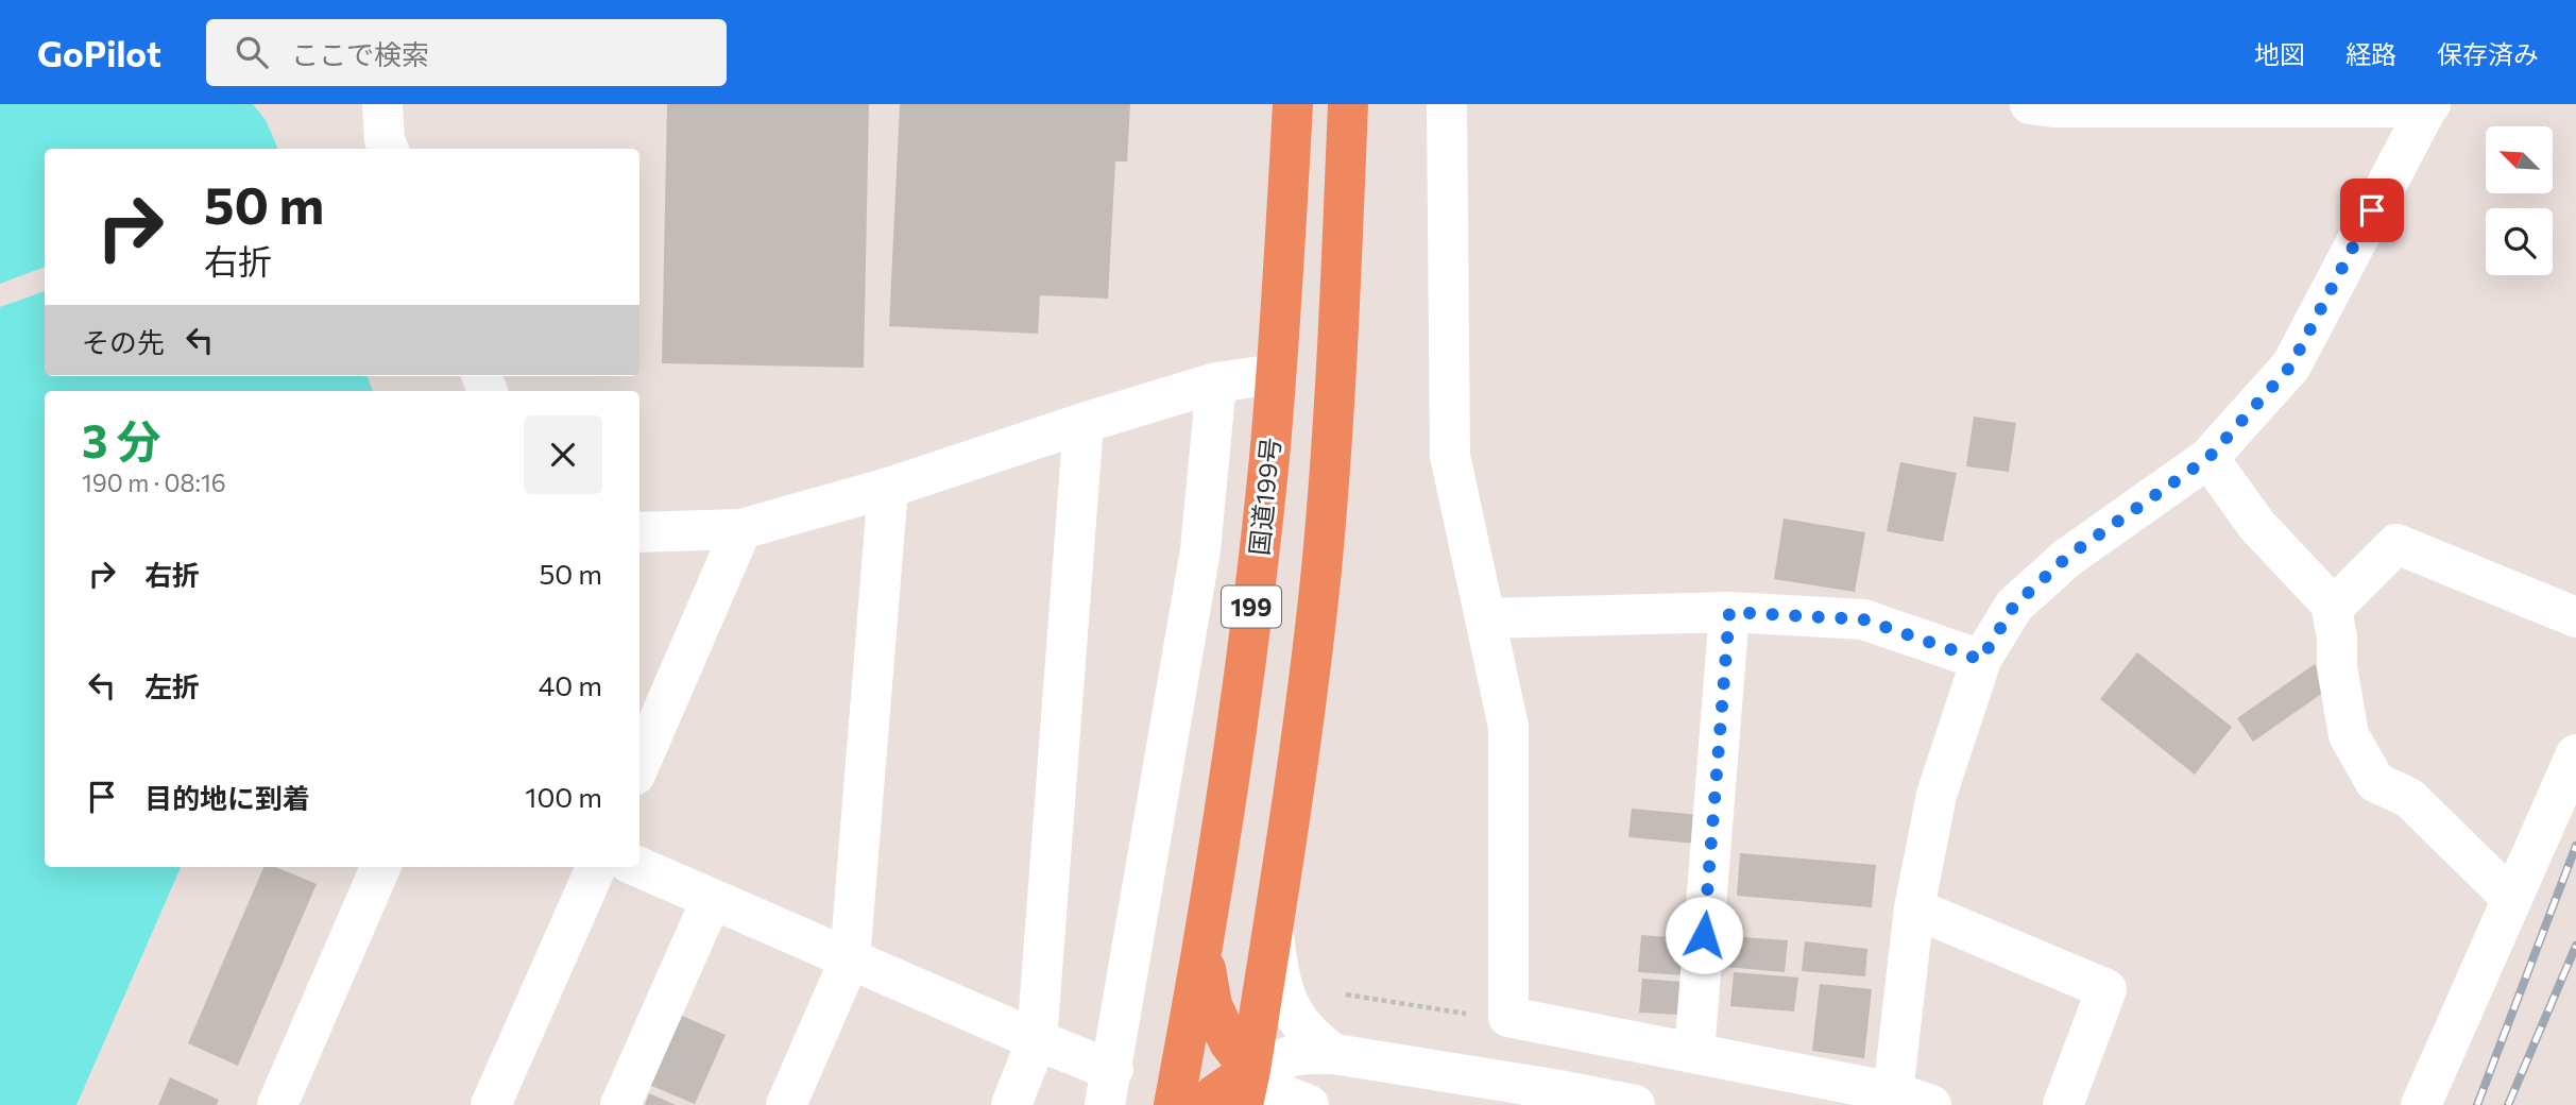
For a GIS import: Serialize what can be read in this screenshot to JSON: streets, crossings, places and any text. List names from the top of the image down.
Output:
{
  "streets": {
    "highway": ["国道199号", "199"]
  },
  "north": "top left",
  "page": {
    "header": "GoPilot",
    "search": "ここで検索",
    "nav": ["地図", "経路", "保存済み"],
    "turn": ["50 m", "右折"],
    "then": "その先",
    "heading": ["3 分", "190 m · 08:16"],
    "list": [
      {
        "name": "右折",
        "value": "50 m"
      },
      {
        "name": "左折",
        "value": "40 m"
      },
      {
        "name": "目的地に到着",
        "value": "100 m"
      }
    ]
  }
}
